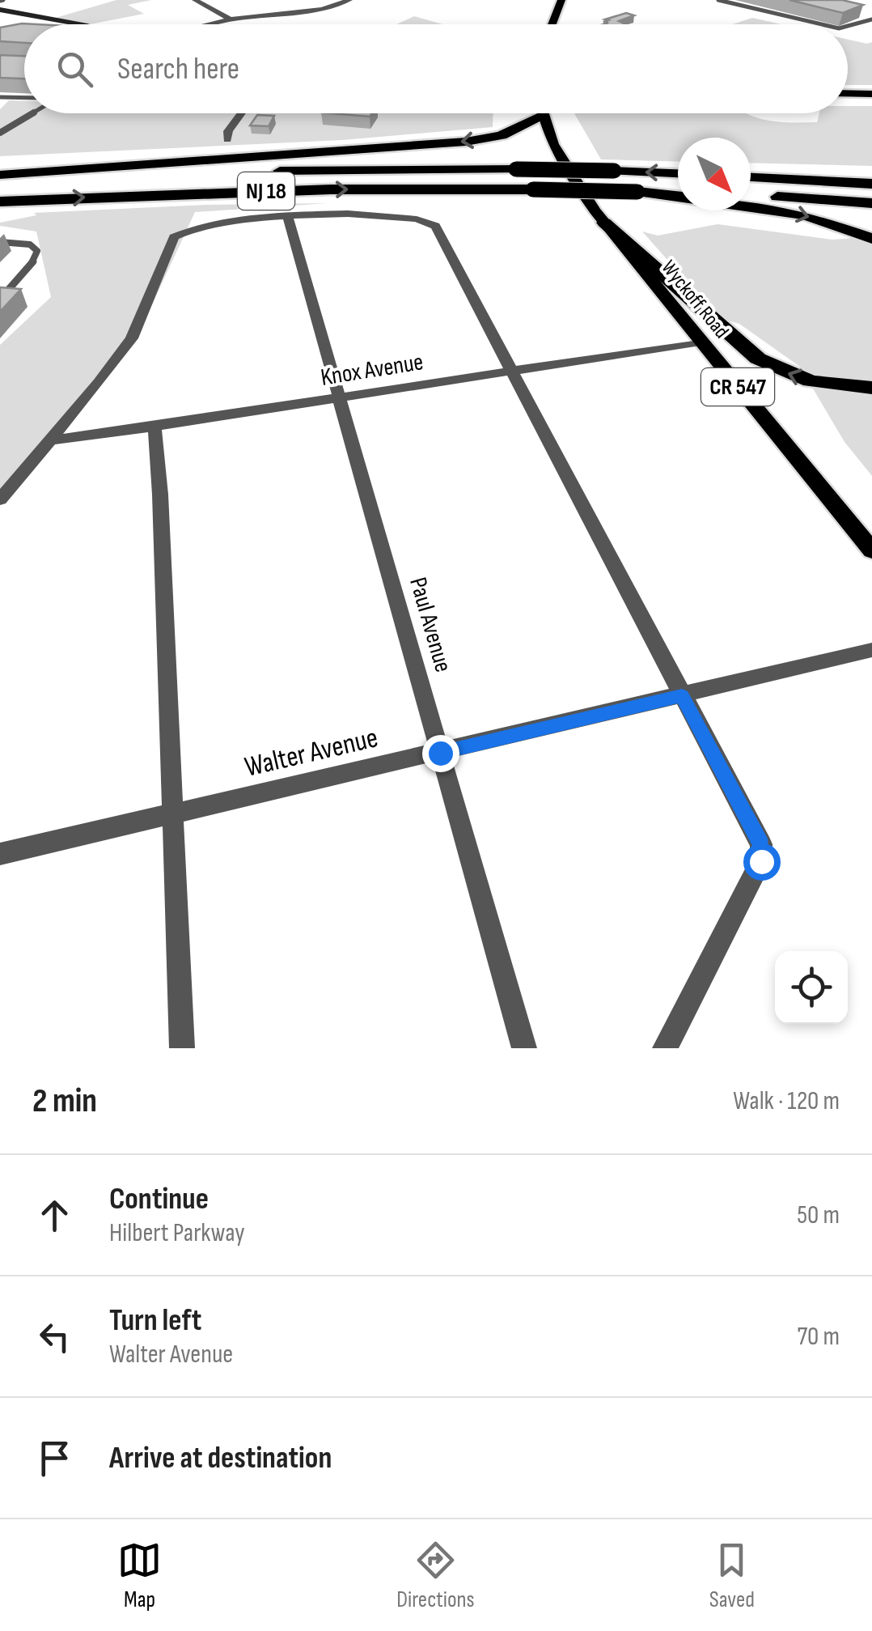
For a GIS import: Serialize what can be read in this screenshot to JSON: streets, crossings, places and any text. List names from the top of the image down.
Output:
{
  "streets": {
    "highway": ["NJ 18"],
    "main road": ["Wyckoff Road", "CR 547"],
    "street": ["Knox Avenue", "Paul Avenue", "Walter Avenue"]
  },
  "crossings": [
    ["Wyckoff Road", "Knox Avenue"],
    ["Knox Avenue", "Paul Avenue"],
    ["Paul Avenue", "Walter Avenue"]
  ],
  "north": "bottom right",
  "page": {
    "search": "Search here",
    "heading": ["2 min", "Walk · 120 m"],
    "list": [
      ["Continue", "Hilbert Parkway", "50 m"],
      ["Turn left", "Walter Avenue", "70 m"],
      "Arrive at destination"
    ],
    "nav": ["Map", "Directions", "Saved"]
  }
}
